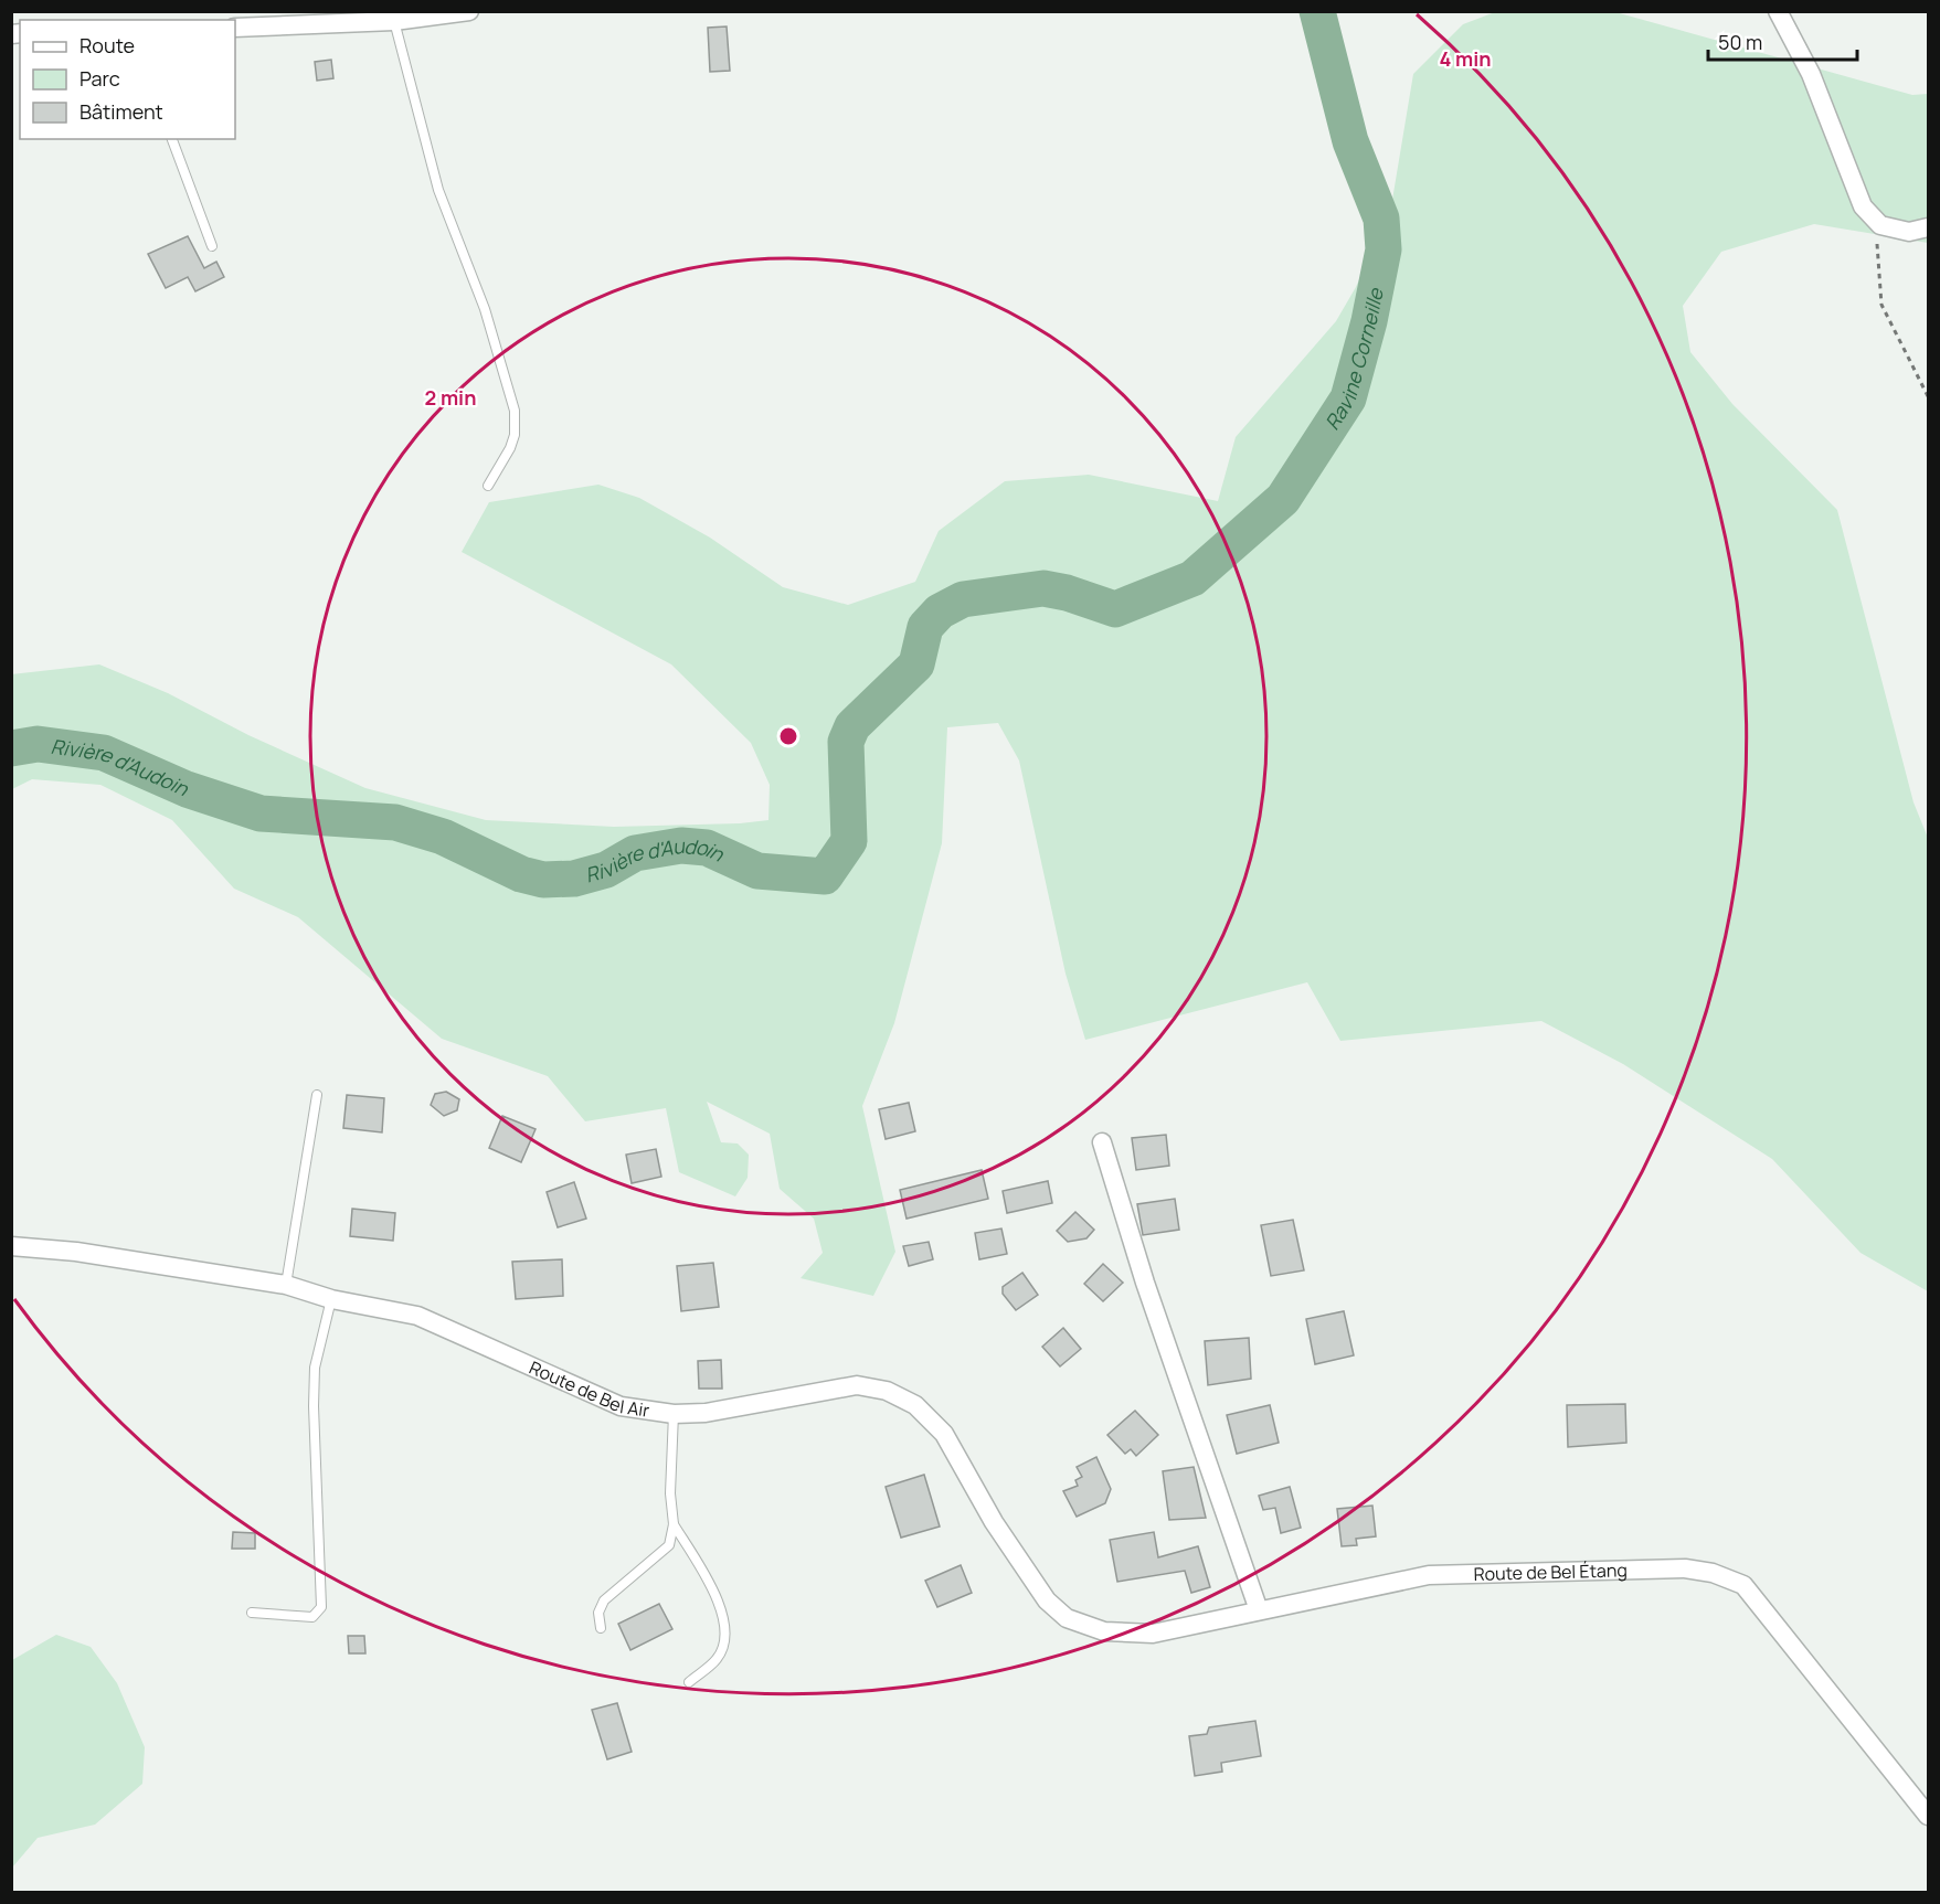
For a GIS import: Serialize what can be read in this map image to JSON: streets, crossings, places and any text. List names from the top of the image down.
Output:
{
  "streets": {
    "street": ["Route de Bel Air", "Route de Bel Étang"]
  },
  "crossings": [
    ["Route de Bel Air", "Route de Bel Étang"]
  ],
  "water": ["Ravine Corneille", "Rivière d'Audoin"],
  "legend": ["Route", "Parc", "Bâtiment"],
  "scale_bar": "50 m",
  "rings": ["4 min", "2 min"]
}
